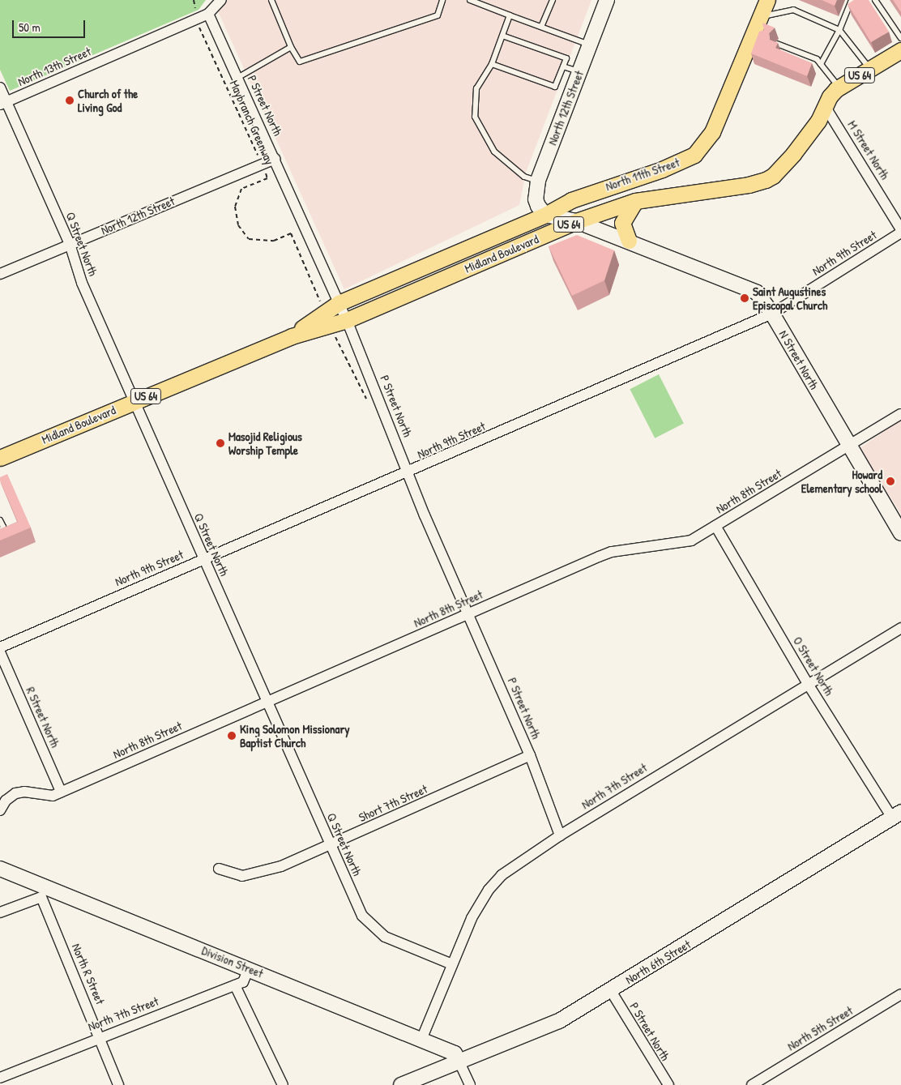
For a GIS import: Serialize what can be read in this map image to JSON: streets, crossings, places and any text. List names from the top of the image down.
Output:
{
  "streets": {
    "main road": ["US 64", "North 11th Street", "Midland Boulevard"],
    "street": [
      "North 13th Street",
      "P Street North",
      "North 12th Street",
      "M Street North",
      "Q Street North",
      "North 9th Street",
      "N Street North",
      "North 8th Street",
      "O Street North",
      "R Street North",
      "North 7th Street",
      "Short 7th Street",
      "Division Street",
      "North 6th Street",
      "North R Street",
      "North 5th Street"
    ],
    "path": ["Maybranch Greenway"]
  },
  "crossings": [
    ["North 13th Street", "P Street North"],
    ["North 13th Street", "Maybranch Greenway"],
    ["North 13th Street", "Q Street North"],
    ["US 64", "M Street North"],
    ["US 64", "Midland Boulevard"],
    ["P Street North", "North 12th Street"],
    ["P Street North", "North 9th Street"],
    ["P Street North", "Midland Boulevard"],
    ["P Street North", "North 8th Street"],
    ["P Street North", "North 7th Street"],
    ["P Street North", "Short 7th Street"],
    ["P Street North", "North 6th Street"],
    ["North 12th Street", "Maybranch Greenway"],
    ["North 12th Street", "North 11th Street"],
    ["North 12th Street", "Q Street North"],
    ["North 12th Street", "Midland Boulevard"],
    ["North 12th Street", "N Street North"],
    ["M Street North", "Midland Boulevard"],
    ["North 11th Street", "Midland Boulevard"],
    ["North 11th Street", "N Street North"],
    ["Q Street North", "North 9th Street"],
    ["Q Street North", "Midland Boulevard"],
    ["Q Street North", "North 8th Street"],
    ["Q Street North", "North 7th Street"],
    ["Q Street North", "Short 7th Street"],
    ["North 9th Street", "N Street North"],
    ["Midland Boulevard", "N Street North"],
    ["N Street North", "North 8th Street"],
    ["North 8th Street", "O Street North"],
    ["North 8th Street", "R Street North"],
    ["O Street North", "North 7th Street"],
    ["O Street North", "North 6th Street"],
    ["North 7th Street", "Division Street"],
    ["North 7th Street", "North R Street"],
    ["Division Street", "North 6th Street"],
    ["Division Street", "North R Street"]
  ],
  "places": [
    "Church of the Living God",
    "Saint Augustines Episcopal Church",
    "Masojid Religious Worship Temple",
    "Howard Elementary school",
    "King Solomon Missionary Baptist Church"
  ],
  "scale_bar": "50 m"
}
